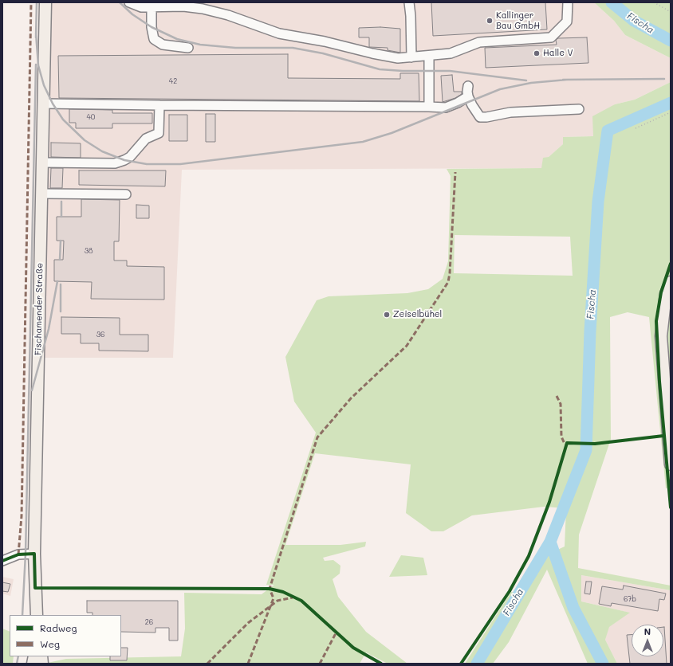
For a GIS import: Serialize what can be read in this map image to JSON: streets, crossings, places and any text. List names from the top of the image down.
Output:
{
  "streets": {
    "main road": ["Fischamender Straße"]
  },
  "water": ["Fischa"],
  "places": ["Kallinger Bau GmbH", "Halle V", "Zeiselbühel"],
  "house_numbers": [
    "42",
    "40",
    "38",
    "36",
    "67b",
    "26"
  ],
  "legend": ["Radweg", "Weg"],
  "north": "top"
}
